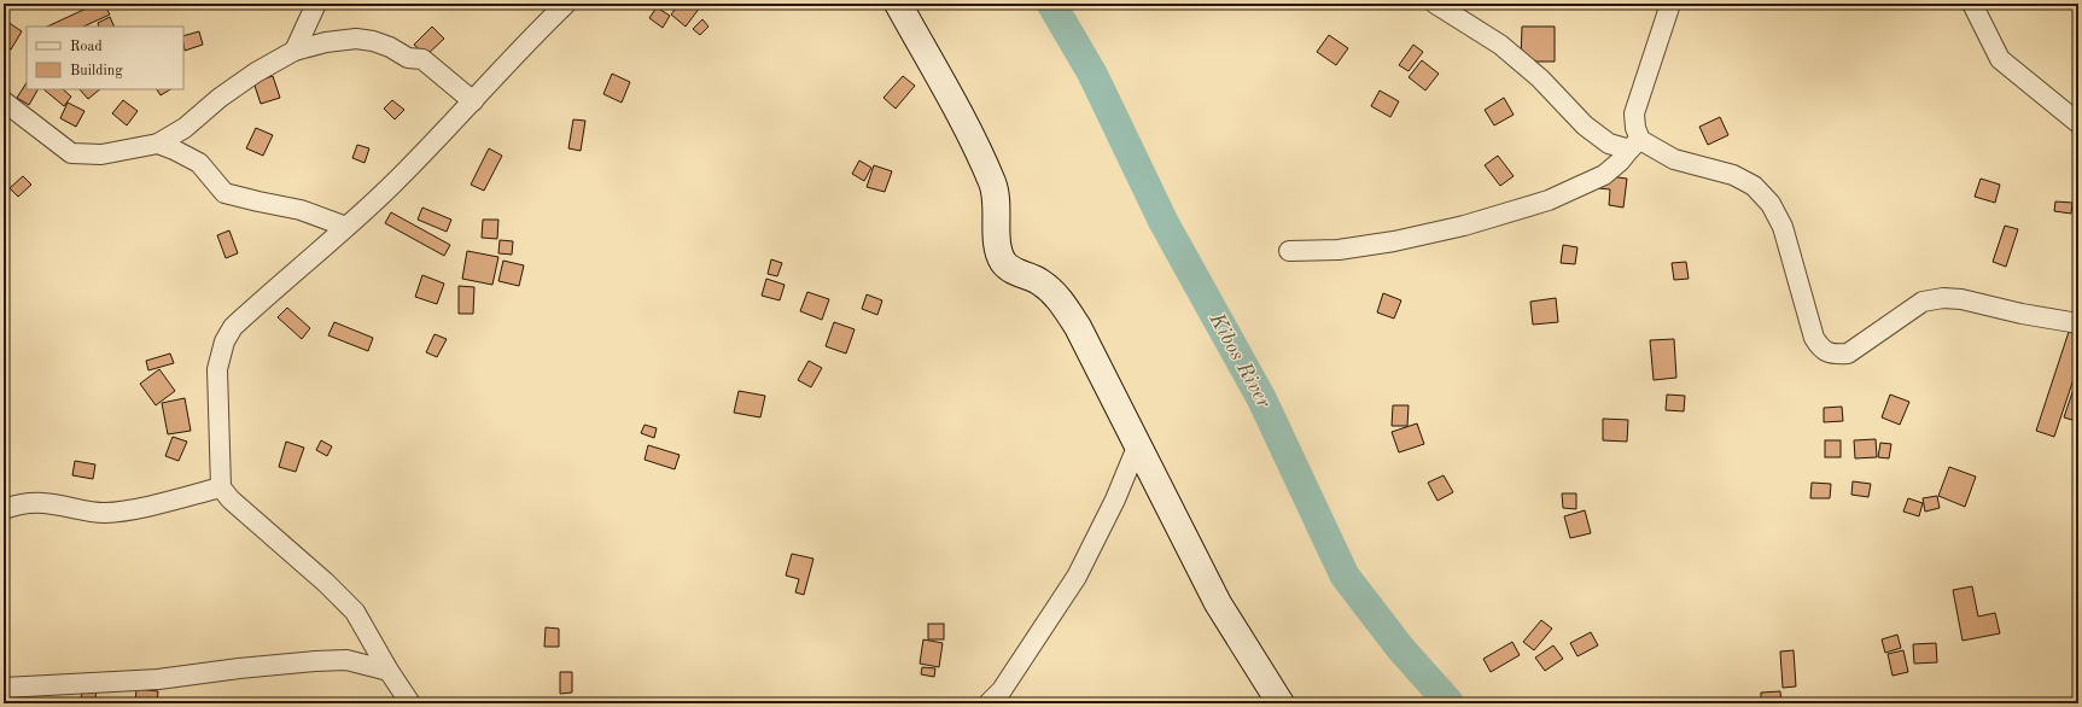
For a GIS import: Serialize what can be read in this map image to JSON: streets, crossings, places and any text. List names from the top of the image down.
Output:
{
  "water": ["Kibos River"],
  "legend": ["Road", "Building"]
}
